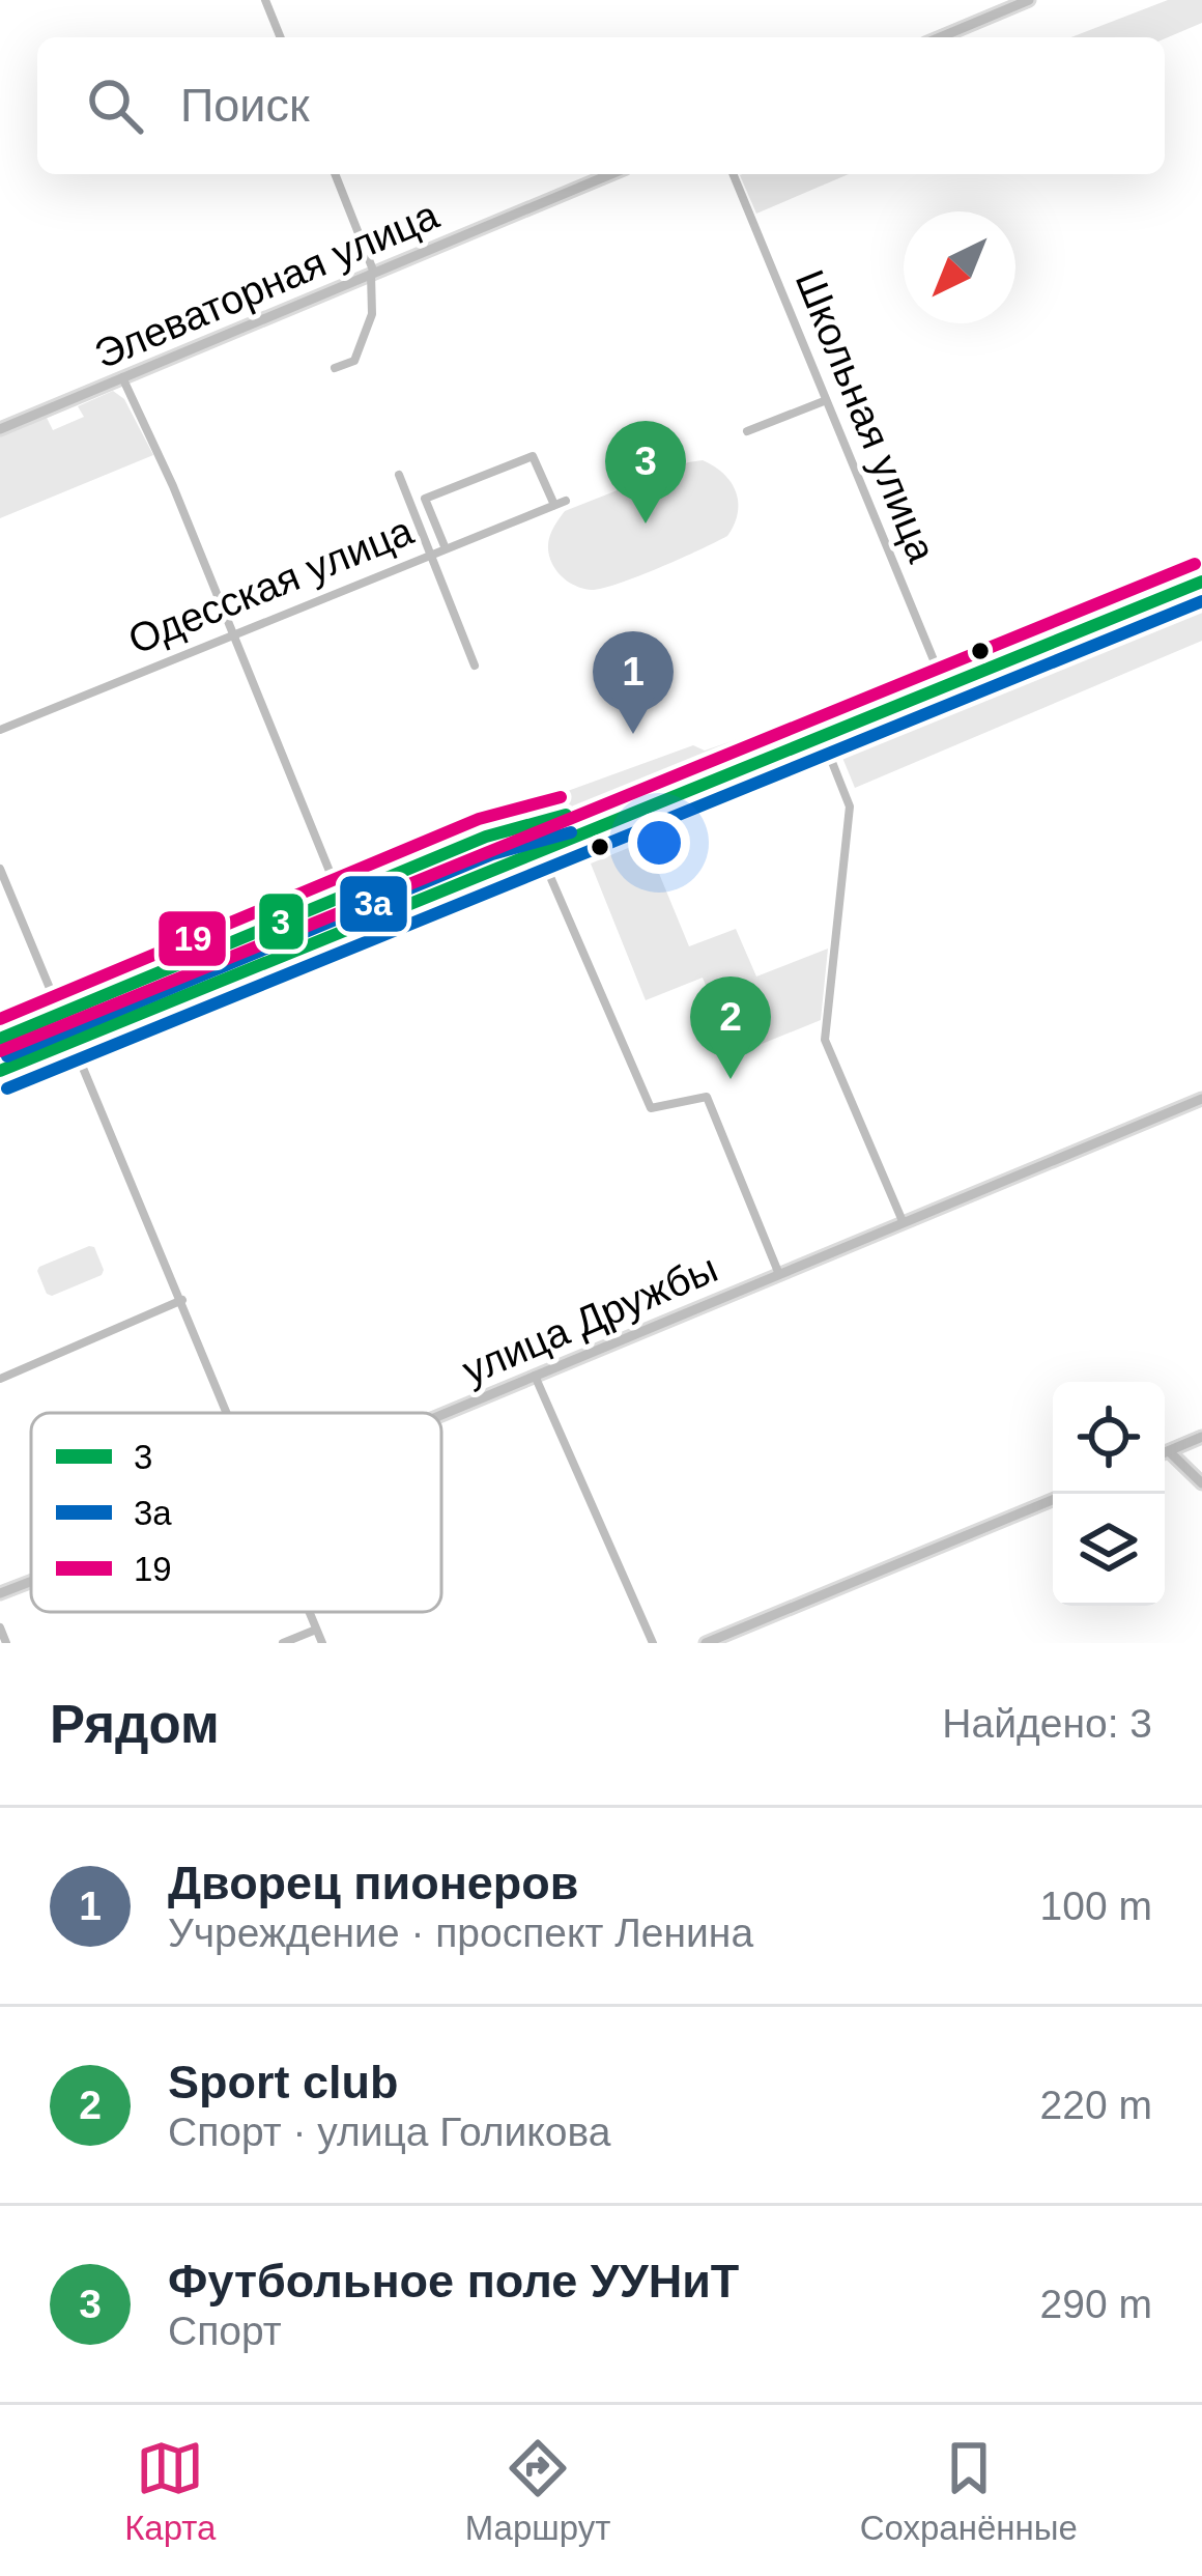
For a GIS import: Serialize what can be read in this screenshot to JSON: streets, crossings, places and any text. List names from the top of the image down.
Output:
{
  "streets": {
    "main road": ["Элеваторная улица", "улица Дружбы"],
    "street": ["Школьная улица", "Одесская улица"]
  },
  "lines": ["transit line 19", "transit line 3", "transit line 3а"],
  "legend": ["3", "3а", "19"],
  "north": "bottom left",
  "page": {
    "search": "Поиск",
    "pins": ["3", "1", "2"],
    "heading": ["Рядом", "Найдено: 3"],
    "list": [
      {
        "mark": "1",
        "name": "Дворец пионеров",
        "note": "Учреждение · проспект Ленина",
        "value": "100 m"
      },
      {
        "mark": "2",
        "name": "Sport club",
        "note": "Спорт · улица Голикова",
        "value": "220 m"
      },
      {
        "mark": "3",
        "name": "Футбольное поле УУНиТ",
        "note": "Спорт",
        "value": "290 m"
      }
    ],
    "nav": ["Карта", "Маршрут", "Сохранённые"]
  }
}
